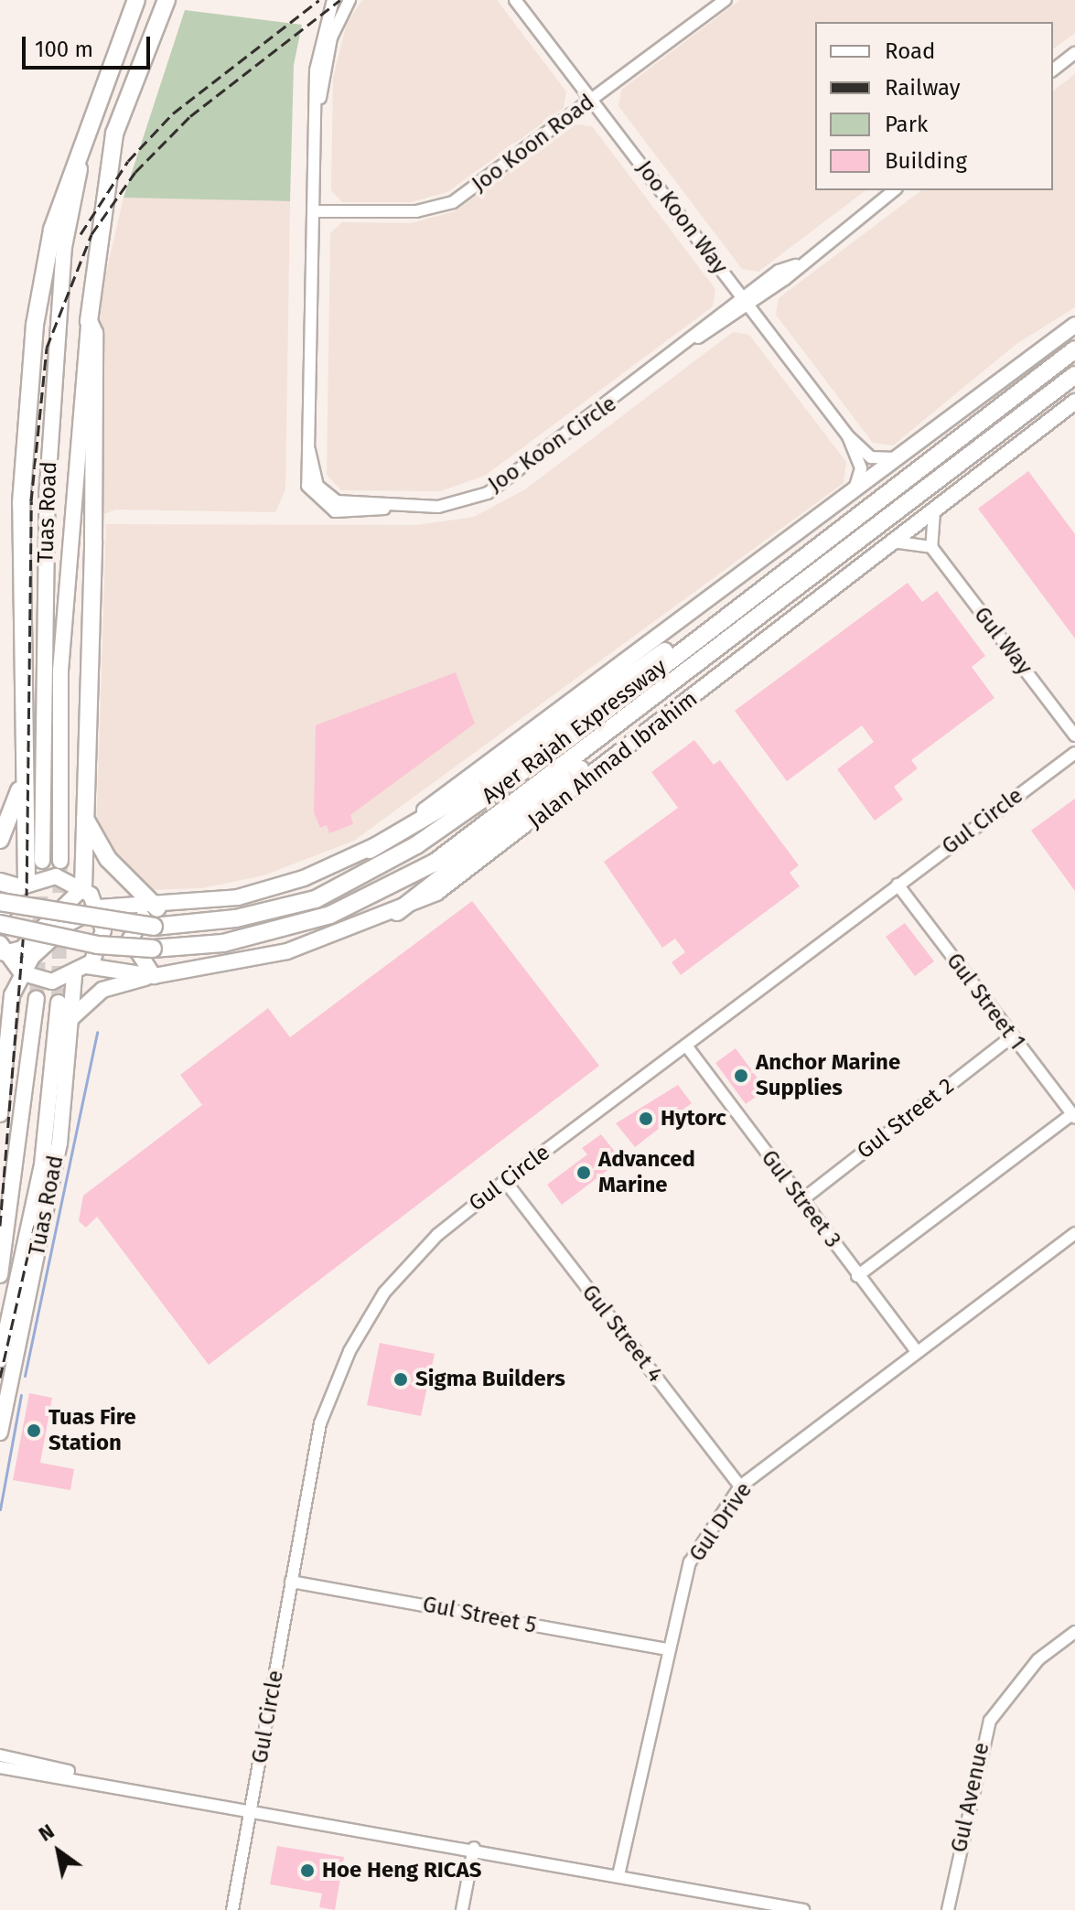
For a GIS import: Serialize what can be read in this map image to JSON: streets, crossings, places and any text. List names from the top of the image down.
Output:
{
  "streets": {
    "highway": ["Ayer Rajah Expressway"],
    "main road": ["Tuas Road", "Jalan Ahmad Ibrahim"],
    "street": [
      "Joo Koon Road",
      "Joo Koon Way",
      "Joo Koon Circle",
      "Gul Way",
      "Gul Circle",
      "Gul Street 1",
      "Gul Street 2",
      "Gul Street 3",
      "Gul Street 4",
      "Gul Drive",
      "Gul Street 5",
      "Gul Avenue"
    ]
  },
  "crossings": [
    ["Joo Koon Road", "Joo Koon Way"],
    ["Joo Koon Road", "Joo Koon Circle"],
    ["Joo Koon Way", "Joo Koon Circle"],
    ["Gul Circle", "Gul Street 1"],
    ["Gul Circle", "Gul Street 3"],
    ["Gul Circle", "Gul Street 4"],
    ["Gul Circle", "Gul Street 5"],
    ["Gul Street 1", "Gul Street 2"],
    ["Gul Street 2", "Gul Street 3"],
    ["Gul Street 3", "Gul Drive"],
    ["Gul Street 4", "Gul Drive"],
    ["Gul Drive", "Gul Street 5"]
  ],
  "places": [
    "Anchor Marine Supplies",
    "Hytorc",
    "Advanced Marine",
    "Sigma Builders",
    "Tuas Fire Station",
    "Hoe Heng RICAS"
  ],
  "legend": [
    "Road",
    "Railway",
    "Park",
    "Building"
  ],
  "scale_bar": "100 m",
  "north": "top left"
}
